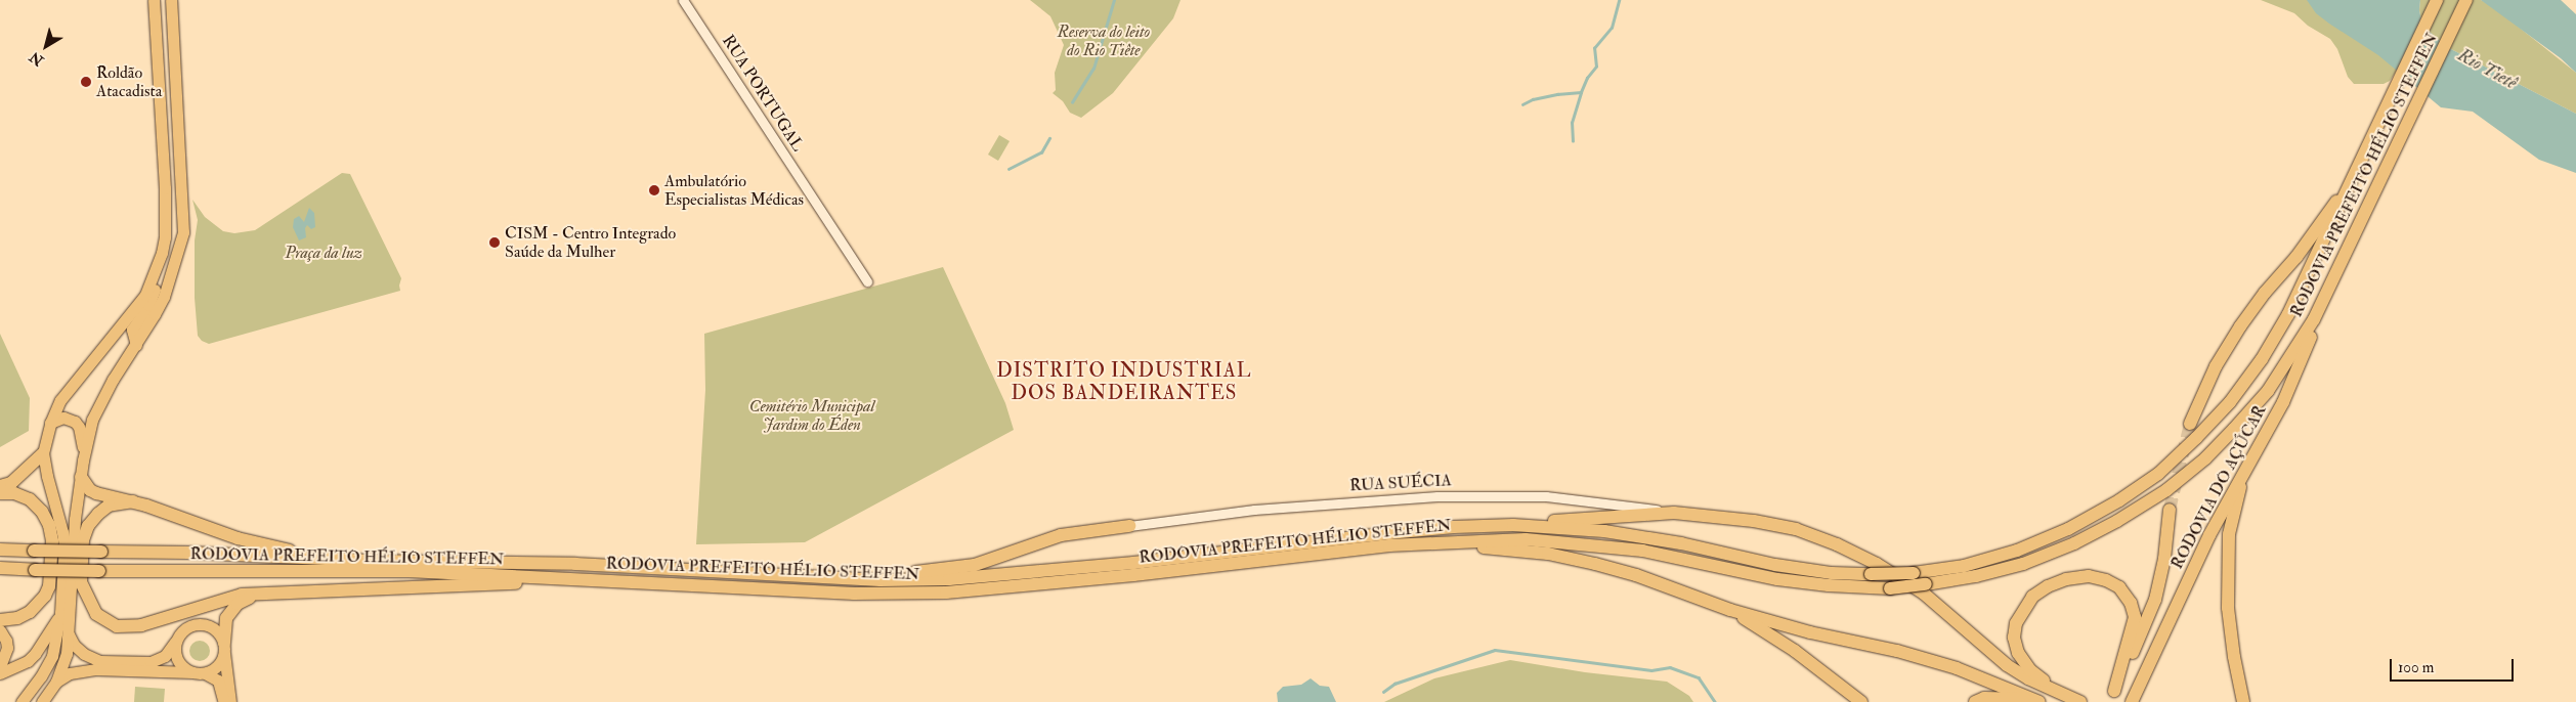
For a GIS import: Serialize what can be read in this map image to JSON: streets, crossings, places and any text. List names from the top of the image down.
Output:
{
  "streets": {
    "highway": ["RODOVIA PREFEITO HÉLIO STEFFEN", "RODOVIA DO AÇÚCAR"],
    "street": ["RUA PORTUGAL", "RUA SUÉCIA"]
  },
  "crossings": [
    ["RODOVIA PREFEITO HÉLIO STEFFEN", "RODOVIA DO AÇÚCAR"]
  ],
  "districts": ["DISTRITO INDUSTRIAL DOS BANDEIRANTES"],
  "water": ["Rio Tietê"],
  "parks": ["Reserva do leito do Rio Tiête", "Praça da luz", "Cemitério Municipal Jardim do Éden"],
  "places": ["Roldão Atacadista", "Ambulatório Especialistas Médicas", "CISM - Centro Integrado Saúde da Mulher"],
  "scale_bar": "100 m",
  "north": "bottom left"
}
